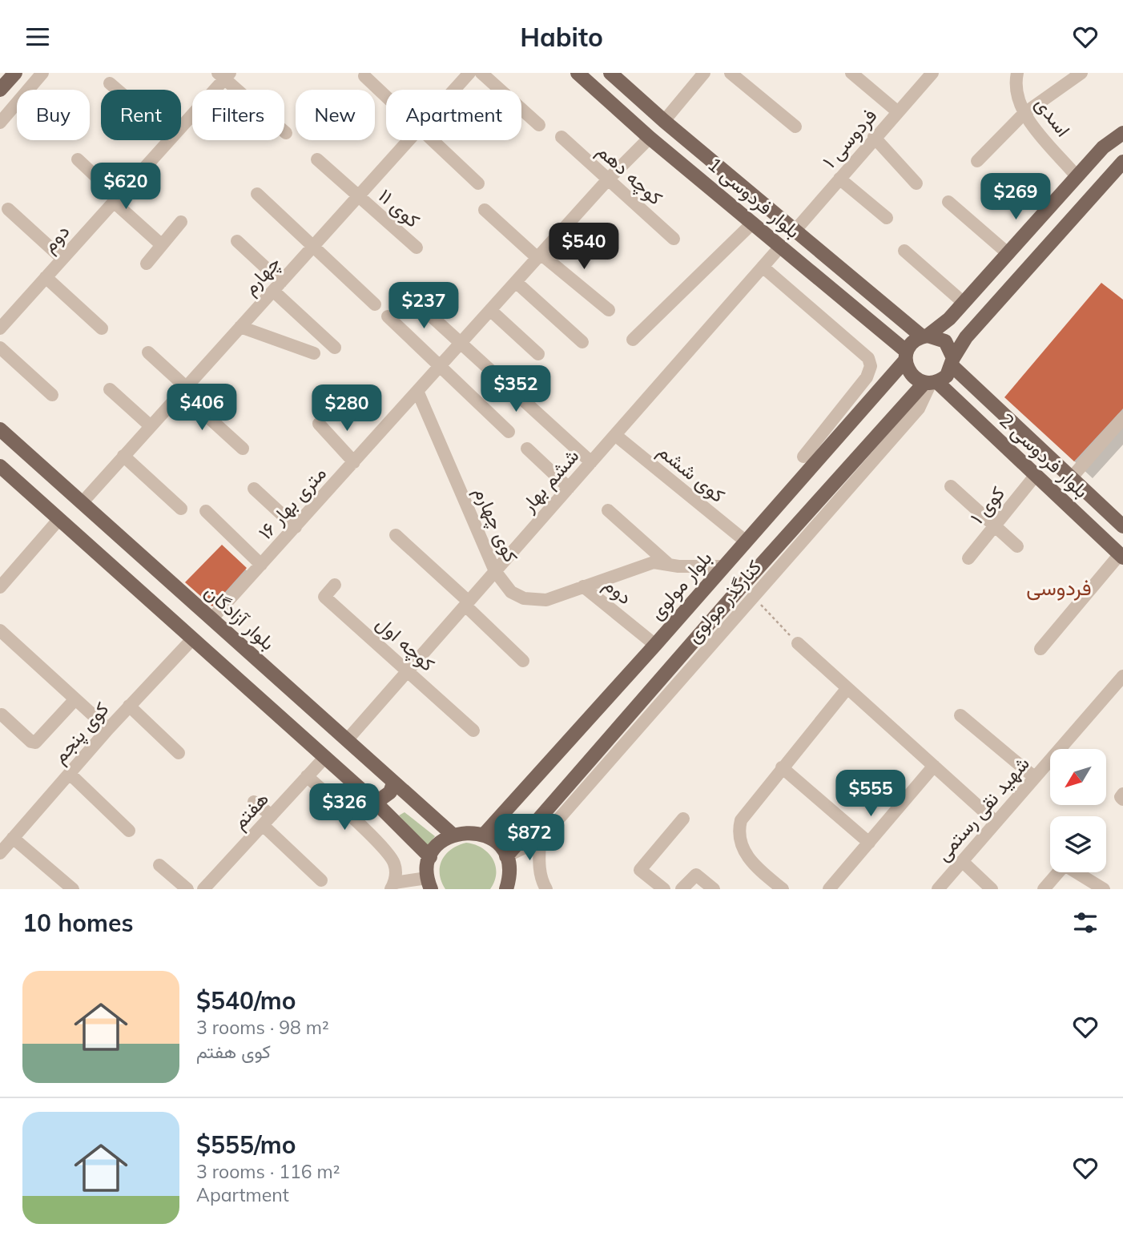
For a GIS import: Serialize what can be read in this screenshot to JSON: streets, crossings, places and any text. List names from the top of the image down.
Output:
{
  "streets": {
    "main road": [
      "بلوار فردوسی 1",
      "بلوار فردوسی 2",
      "بلوار مولوی",
      "بلوار آزادگان"
    ],
    "street": [
      "اسدی",
      "فردوسی ۱",
      "کوچه دهم",
      "کوی ۱۱",
      "دوم",
      "چهارم",
      "کوی ششم",
      "ششم بهار",
      "۱۶ متری بهار",
      "کوی ۱",
      "کوی چهارم",
      "کنارگذر مولوی",
      "کوچه اول",
      "کوی پنجم",
      "شهید نقی رستمی",
      "هفتم"
    ]
  },
  "crossings": [
    ["فردوسی ۱", "بلوار فردوسی 1"],
    ["کوچه دهم", "۱۶ متری بهار"],
    ["بلوار فردوسی 1", "بلوار فردوسی 2"],
    ["بلوار فردوسی 1", "ششم بهار"],
    ["بلوار فردوسی 1", "۱۶ متری بهار"],
    ["بلوار فردوسی 1", "بلوار مولوی"],
    ["بلوار فردوسی 1", "کنارگذر مولوی"],
    ["کوی ۱۱", "چهارم"],
    ["دوم", "کوی چهارم"],
    ["دوم", "بلوار مولوی"],
    ["چهارم", "بلوار آزادگان"],
    ["بلوار فردوسی 2", "کوی ۱"],
    ["بلوار فردوسی 2", "بلوار مولوی"],
    ["بلوار فردوسی 2", "کنارگذر مولوی"],
    ["کوی ششم", "ششم بهار"],
    ["کوی ششم", "بلوار مولوی"],
    ["ششم بهار", "کوی چهارم"],
    ["ششم بهار", "بلوار آزادگان"],
    ["ششم بهار", "کوچه اول"],
    ["۱۶ متری بهار", "کوی چهارم"],
    ["۱۶ متری بهار", "بلوار آزادگان"],
    ["کوی چهارم", "بلوار مولوی"],
    ["بلوار مولوی", "کنارگذر مولوی"]
  ],
  "districts": ["فردوسی"],
  "north": "bottom left",
  "page": {
    "header": "Habito",
    "chip": [
      "Buy",
      "Rent",
      "Filters",
      "New",
      "Apartment"
    ],
    "price": [
      "$620",
      "$269",
      "$540",
      "$237",
      "$352",
      "$406",
      "$280",
      "$555",
      "$326",
      "$872"
    ],
    "heading": "10 homes",
    "list": [
      {
        "name": "$540/mo",
        "note": "3 rooms · 98 m² · کوی هفتم"
      },
      {
        "name": "$555/mo",
        "note": "3 rooms · 116 m² · Apartment"
      }
    ]
  }
}
